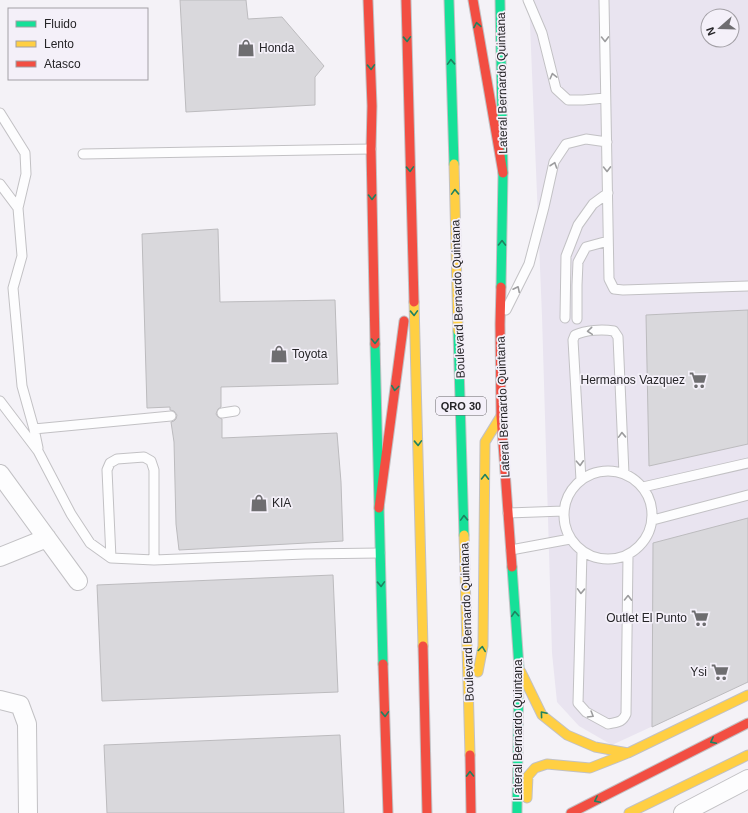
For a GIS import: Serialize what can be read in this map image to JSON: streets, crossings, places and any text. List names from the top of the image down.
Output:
{
  "streets": {
    "main road": ["Lateral Bernardo Quintana", "Boulevard Bernardo Quintana", "QRO 30"]
  },
  "places": {
    "shop": ["Honda", "Toyota", "KIA"],
    "supermarket": ["Hermanos Vazquez", "Outlet El Punto", "Ysi"]
  },
  "legend": ["Fluido", "Lento", "Atasco"],
  "north": "left"
}
